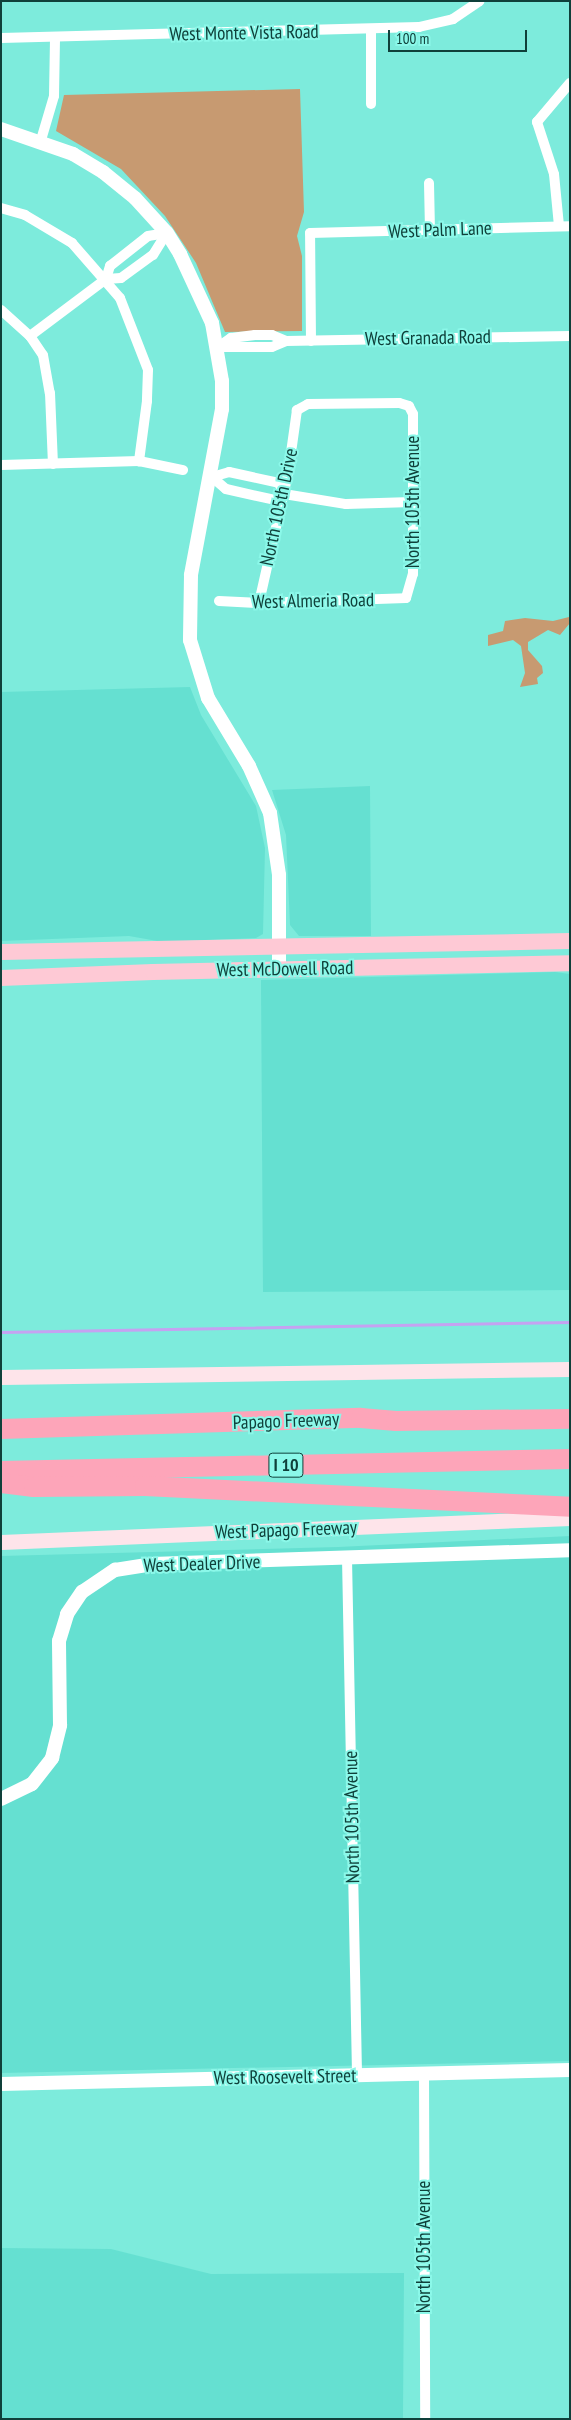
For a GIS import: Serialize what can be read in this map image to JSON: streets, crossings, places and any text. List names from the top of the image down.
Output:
{
  "streets": {
    "highway": ["Papago Freeway", "I 10"],
    "main road": ["West McDowell Road", "West Papago Freeway"],
    "street": [
      "West Monte Vista Road",
      "West Palm Lane",
      "West Granada Road",
      "North 105th Avenue",
      "North 105th Drive",
      "West Almeria Road",
      "West Dealer Drive",
      "West Roosevelt Street"
    ]
  },
  "crossings": [
    ["West Palm Lane", "West Granada Road"],
    ["North 105th Avenue", "North 105th Drive"],
    ["North 105th Avenue", "West Almeria Road"],
    ["North 105th Avenue", "West Dealer Drive"],
    ["North 105th Avenue", "West Roosevelt Street"],
    ["North 105th Drive", "West Almeria Road"]
  ],
  "scale_bar": "100 m"
}
